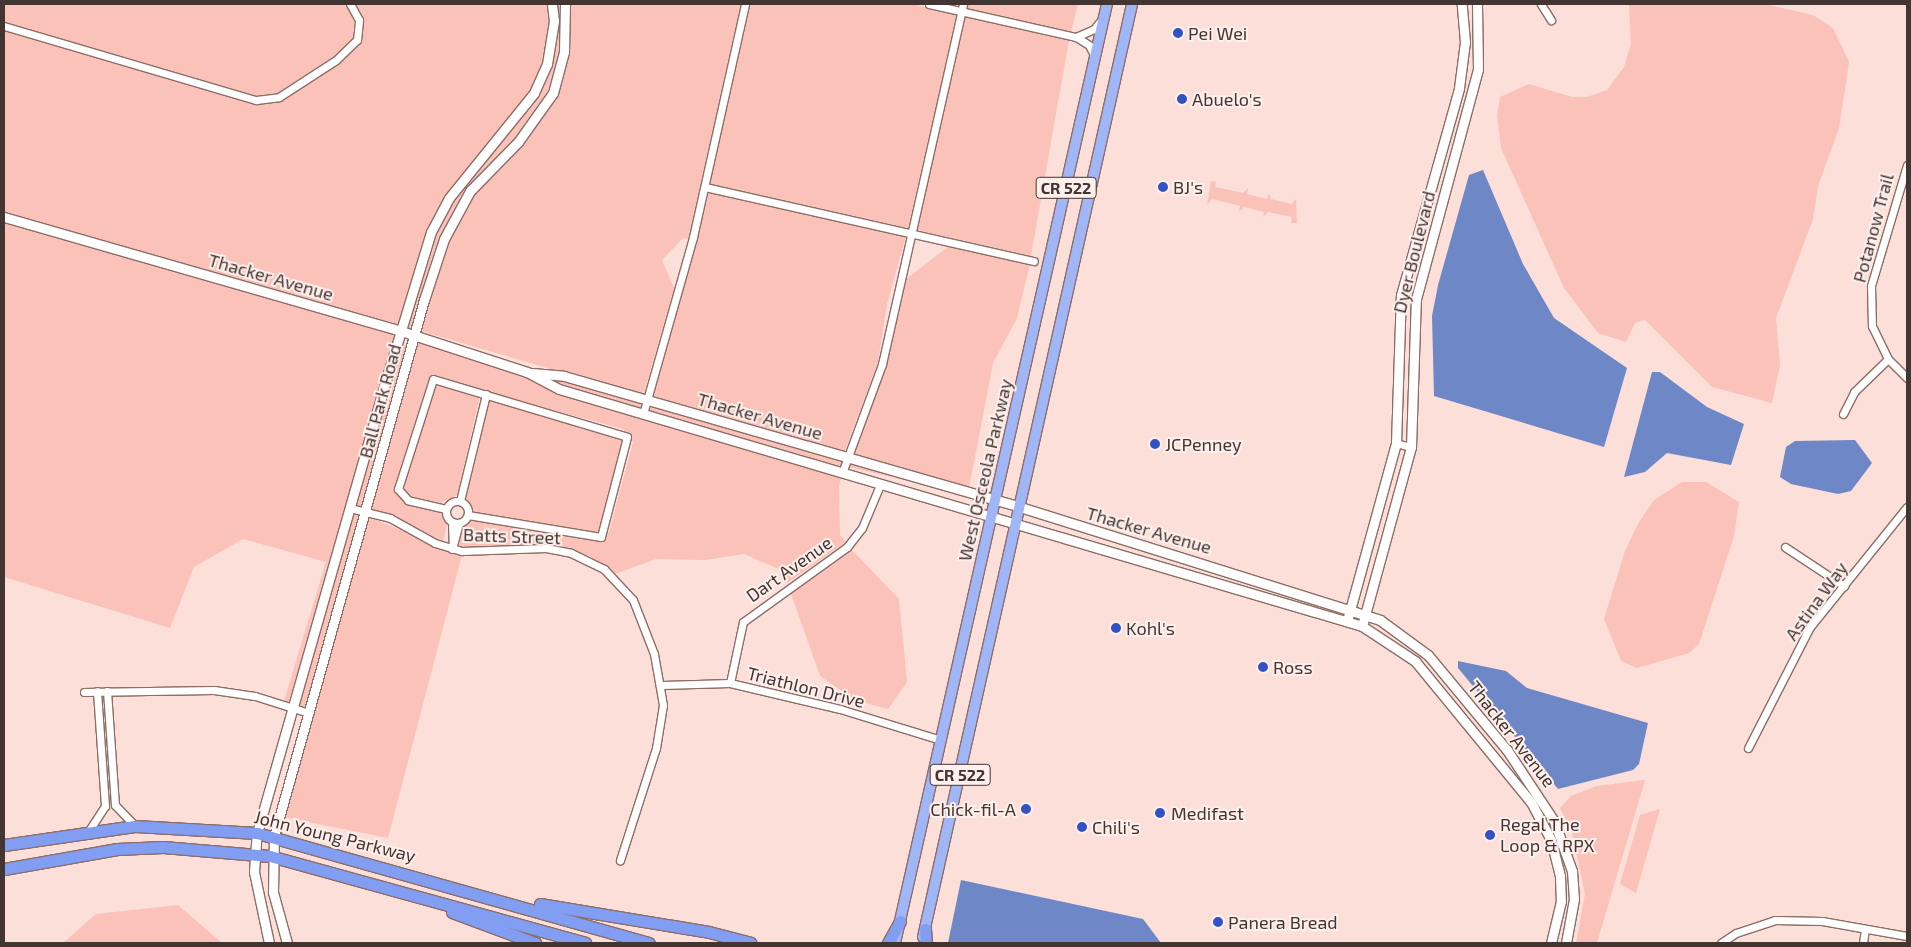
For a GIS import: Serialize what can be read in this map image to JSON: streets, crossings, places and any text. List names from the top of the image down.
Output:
{
  "streets": {
    "highway": ["John Young Parkway"],
    "main road": ["CR 522", "West Osceola Parkway"],
    "street": [
      "Potanow Trail",
      "Dyer Boulevard",
      "Thacker Avenue",
      "Ball Park Road",
      "Batts Street",
      "Dart Avenue",
      "Astina Way",
      "Triathlon Drive"
    ]
  },
  "crossings": [
    ["CR 522", "Thacker Avenue"],
    ["Dyer Boulevard", "Thacker Avenue"],
    ["Thacker Avenue", "Ball Park Road"],
    ["Thacker Avenue", "West Osceola Parkway"],
    ["Thacker Avenue", "Dart Avenue"],
    ["Ball Park Road", "Batts Street"],
    ["Ball Park Road", "John Young Parkway"],
    ["West Osceola Parkway", "Triathlon Drive"],
    ["Batts Street", "Triathlon Drive"],
    ["Dart Avenue", "Triathlon Drive"]
  ],
  "places": [
    "Pei Wei",
    "Abuelo's",
    "BJ's",
    "JCPenney",
    "Kohl's",
    "Ross",
    "Chick-fil-A",
    "Medifast",
    "Chili's",
    "Regal The Loop & RPX",
    "Panera Bread"
  ]
}
